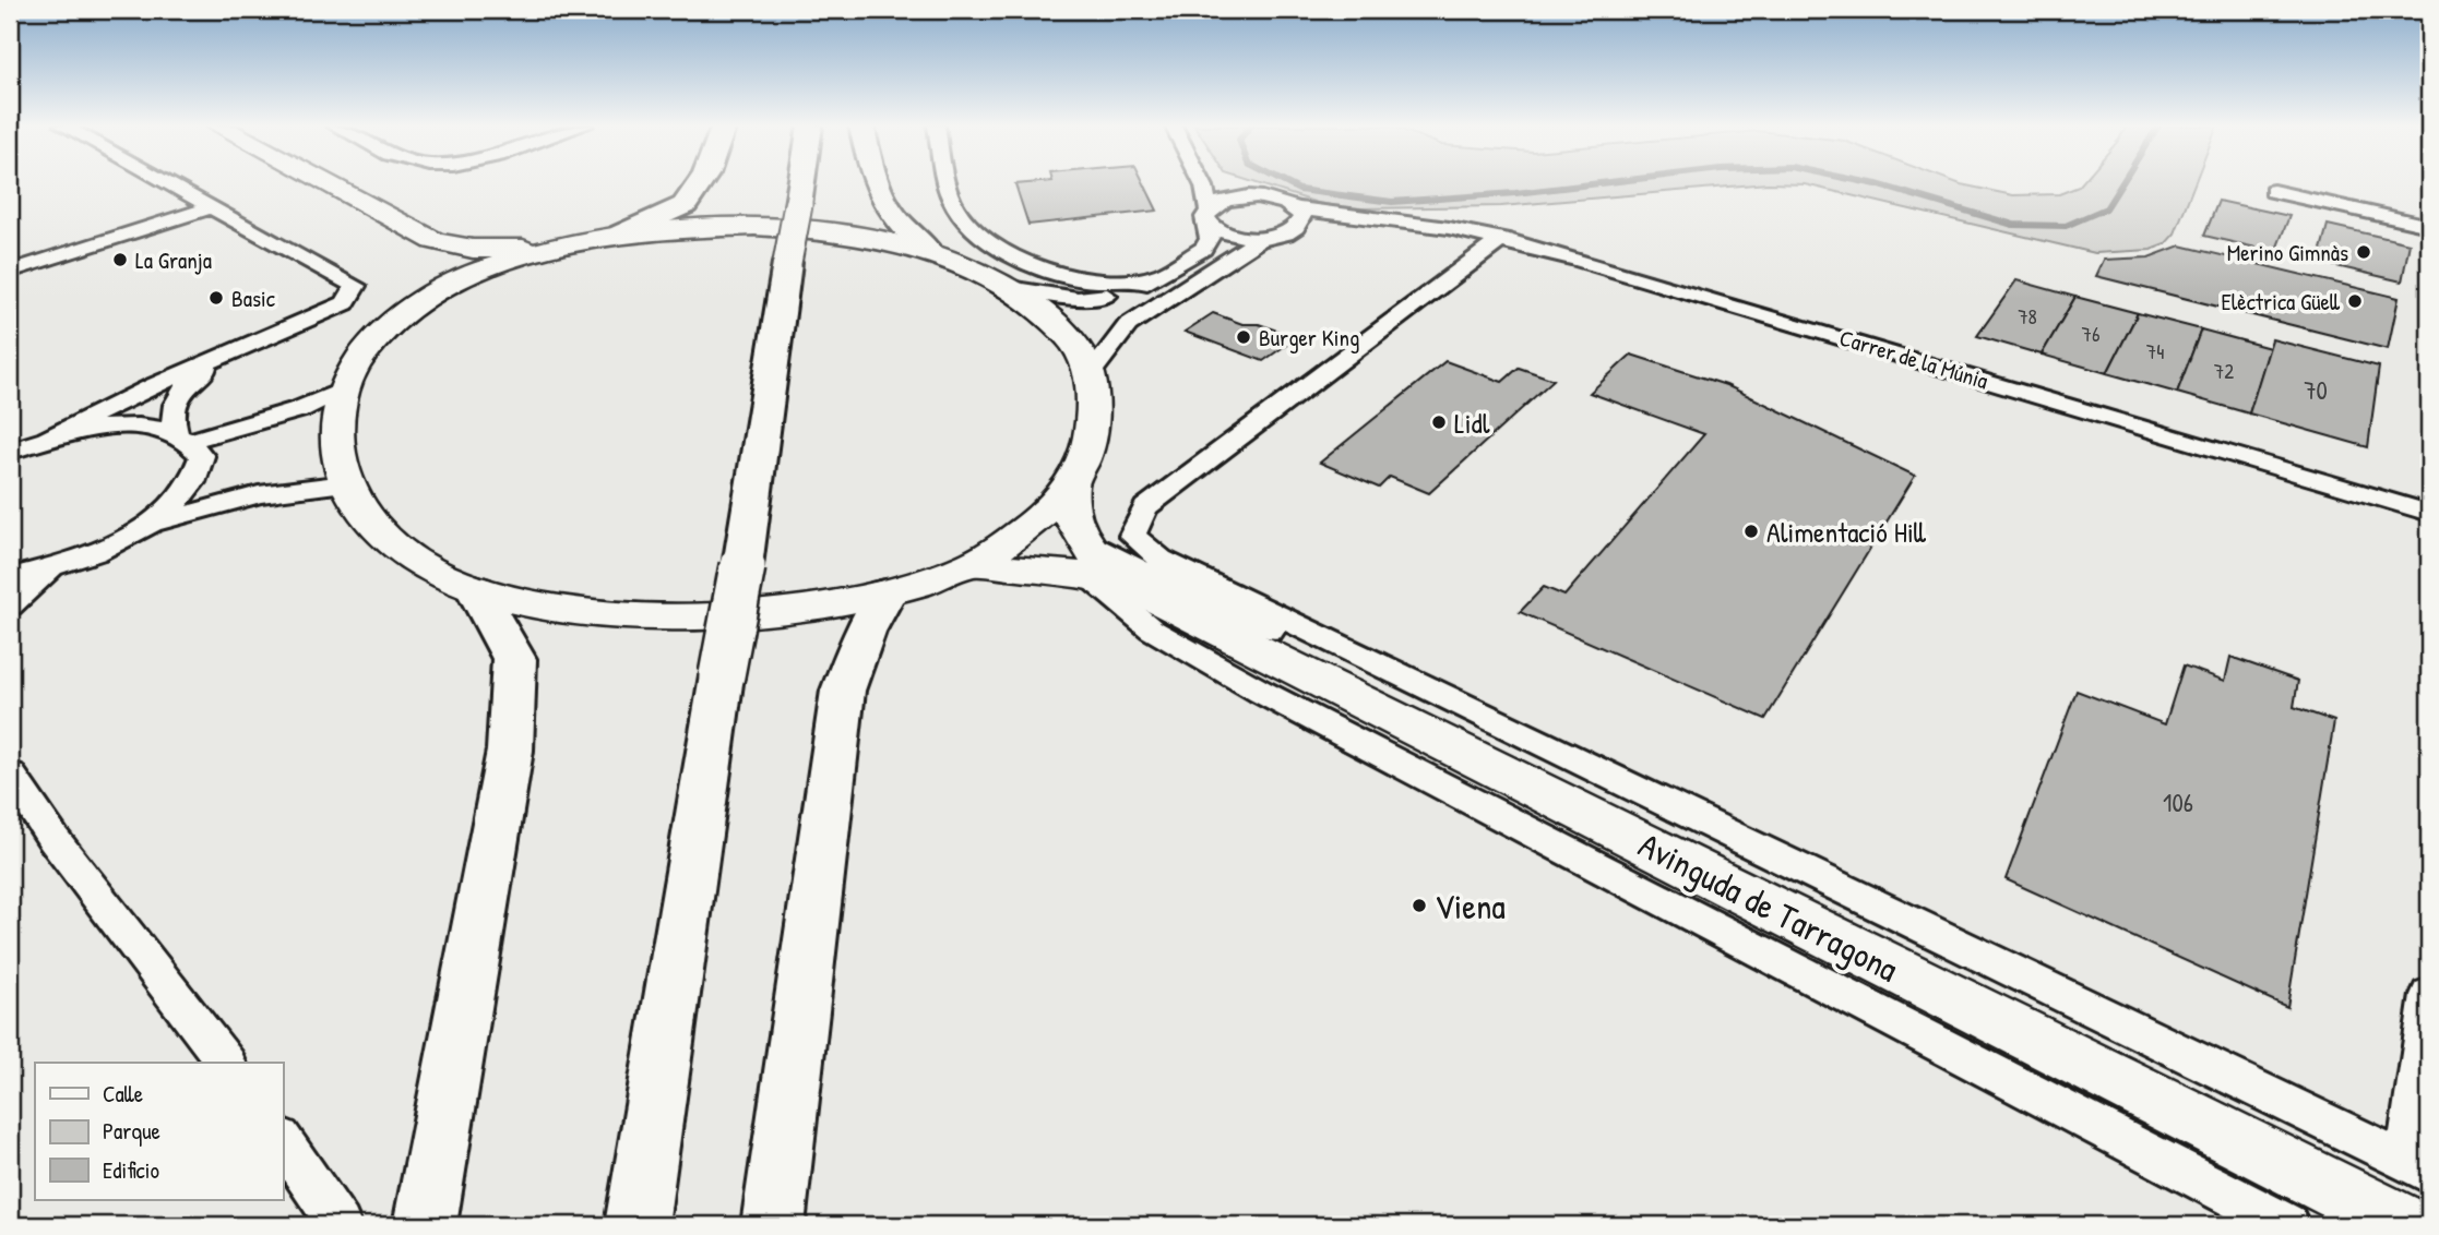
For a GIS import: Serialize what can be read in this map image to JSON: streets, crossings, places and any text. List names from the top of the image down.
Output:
{
  "streets": {
    "street": ["Carrer de la Múnia", "Avinguda de Tarragona"]
  },
  "crossings": [
    ["Carrer de la Múnia", "Avinguda de Tarragona"]
  ],
  "places": [
    "Merino Gimnàs",
    "La Granja",
    "Basic",
    "Elèctrica Güell",
    "Burger King",
    "Lidl",
    "Alimentació Hill",
    "Viena"
  ],
  "house_numbers": [
    "78",
    "76",
    "74",
    "72",
    "70",
    "106"
  ],
  "legend": ["Calle", "Parque", "Edificio"]
}
